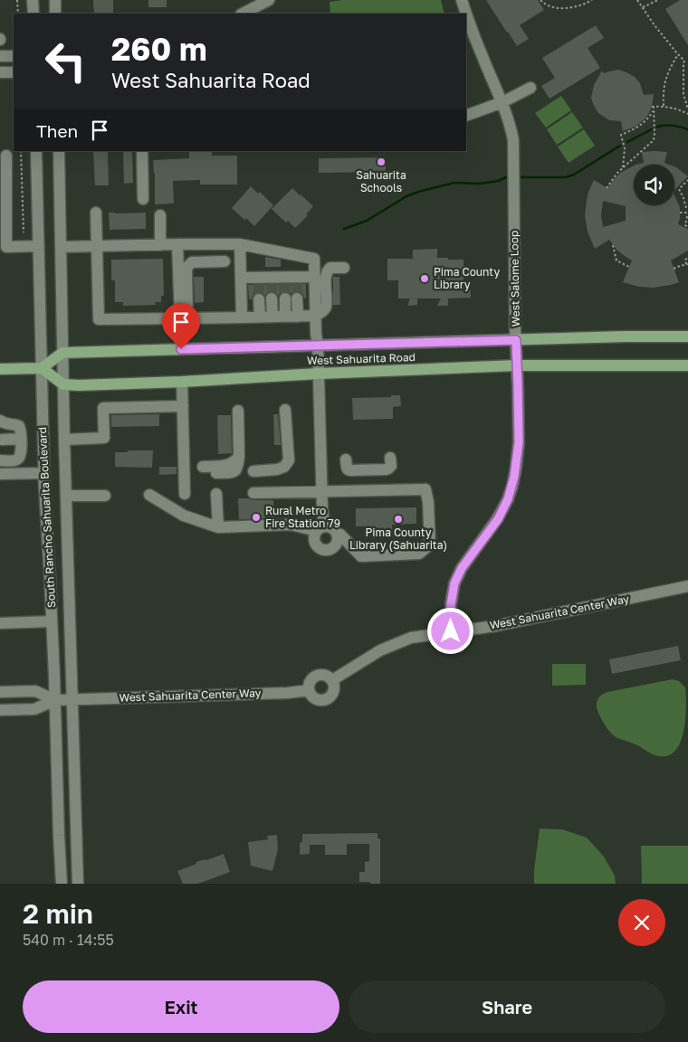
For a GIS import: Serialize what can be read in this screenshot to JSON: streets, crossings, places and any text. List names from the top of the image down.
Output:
{
  "streets": {
    "main road": ["West Sahuarita Road"],
    "street": ["West Salome Loop", "South Rancho Sahuarita Boulevard", "West Sahuarita Center Way"]
  },
  "crossings": [
    ["West Salome Loop", "West Sahuarita Road"],
    ["West Salome Loop", "West Sahuarita Center Way"],
    ["West Sahuarita Road", "South Rancho Sahuarita Boulevard"],
    ["South Rancho Sahuarita Boulevard", "West Sahuarita Center Way"]
  ],
  "places": [
    "Sahuarita Schools",
    "Pima County Library",
    "Rural Metro Fire Station 79",
    "Pima County Library (Sahuarita)"
  ],
  "page": {
    "turn": ["260 m", "West Sahuarita Road"],
    "then": "Then",
    "heading": ["2 min", "540 m · 14:55"],
    "buttons": ["Exit", "Share"]
  }
}
